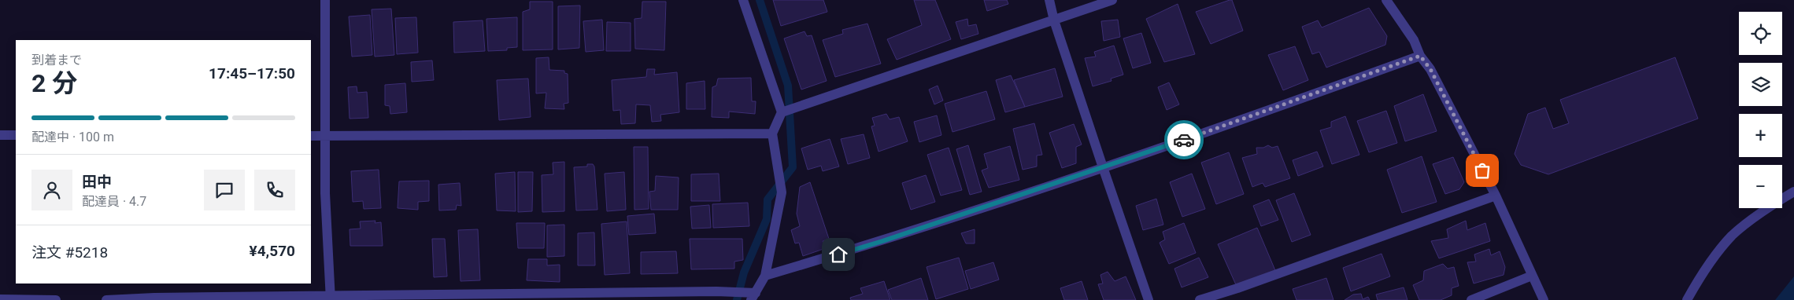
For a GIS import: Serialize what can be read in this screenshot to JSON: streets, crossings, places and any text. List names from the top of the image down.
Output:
{
  "page": {
    "map_buttons": ["+", "−"],
    "heading": ["2 分", "到着まで", "17:45–17:50"],
    "panel": [
      "田中",
      "配達員 · 4.7",
      "注文 #5218",
      "¥4,570"
    ],
    "bar": "配達中 · 100 m"
  }
}
